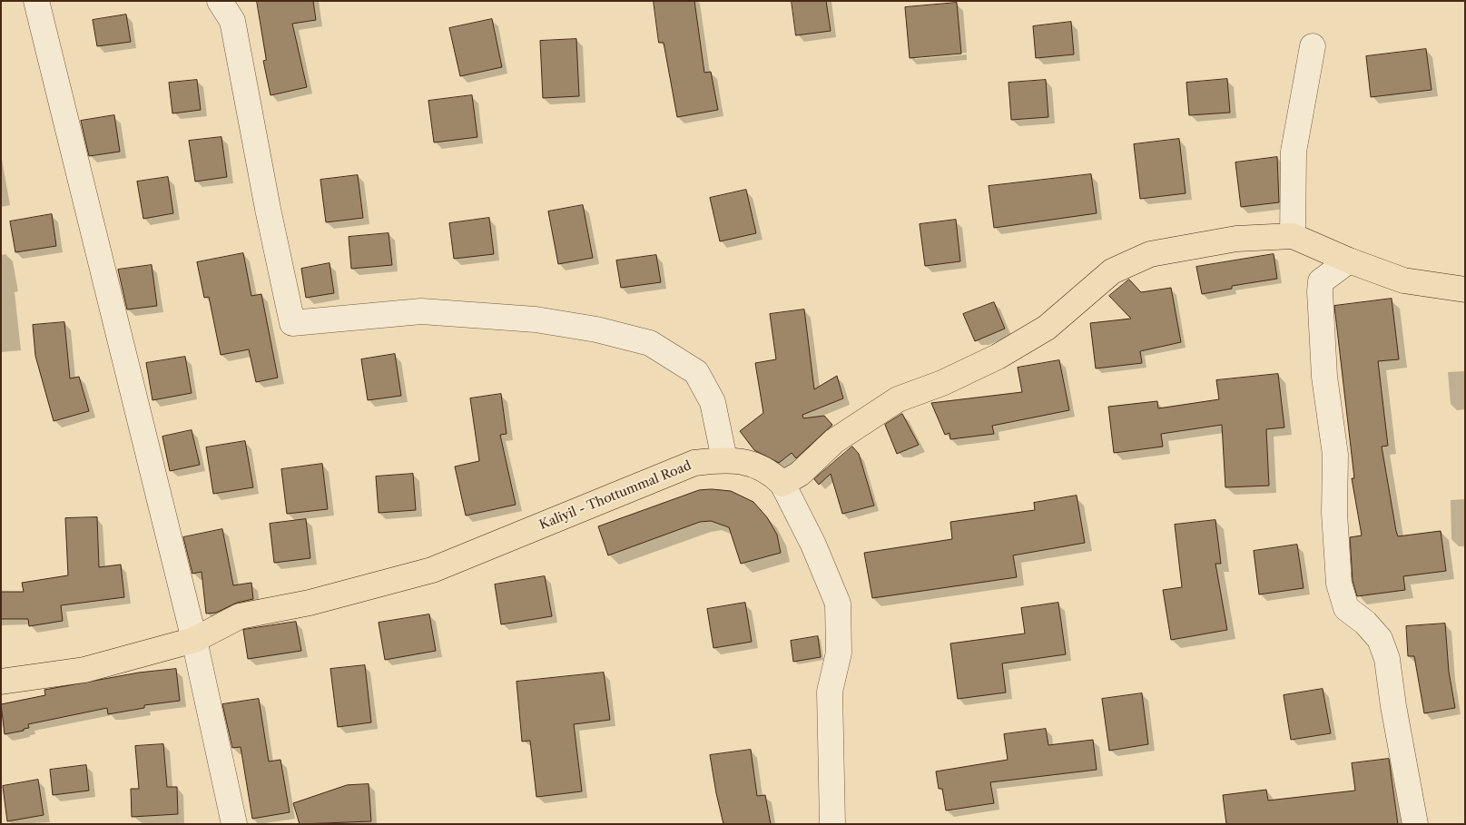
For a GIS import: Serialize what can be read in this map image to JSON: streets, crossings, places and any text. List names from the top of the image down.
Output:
{
  "streets": {
    "main road": ["Kaliyil - Thottummal Road"]
  }
}
